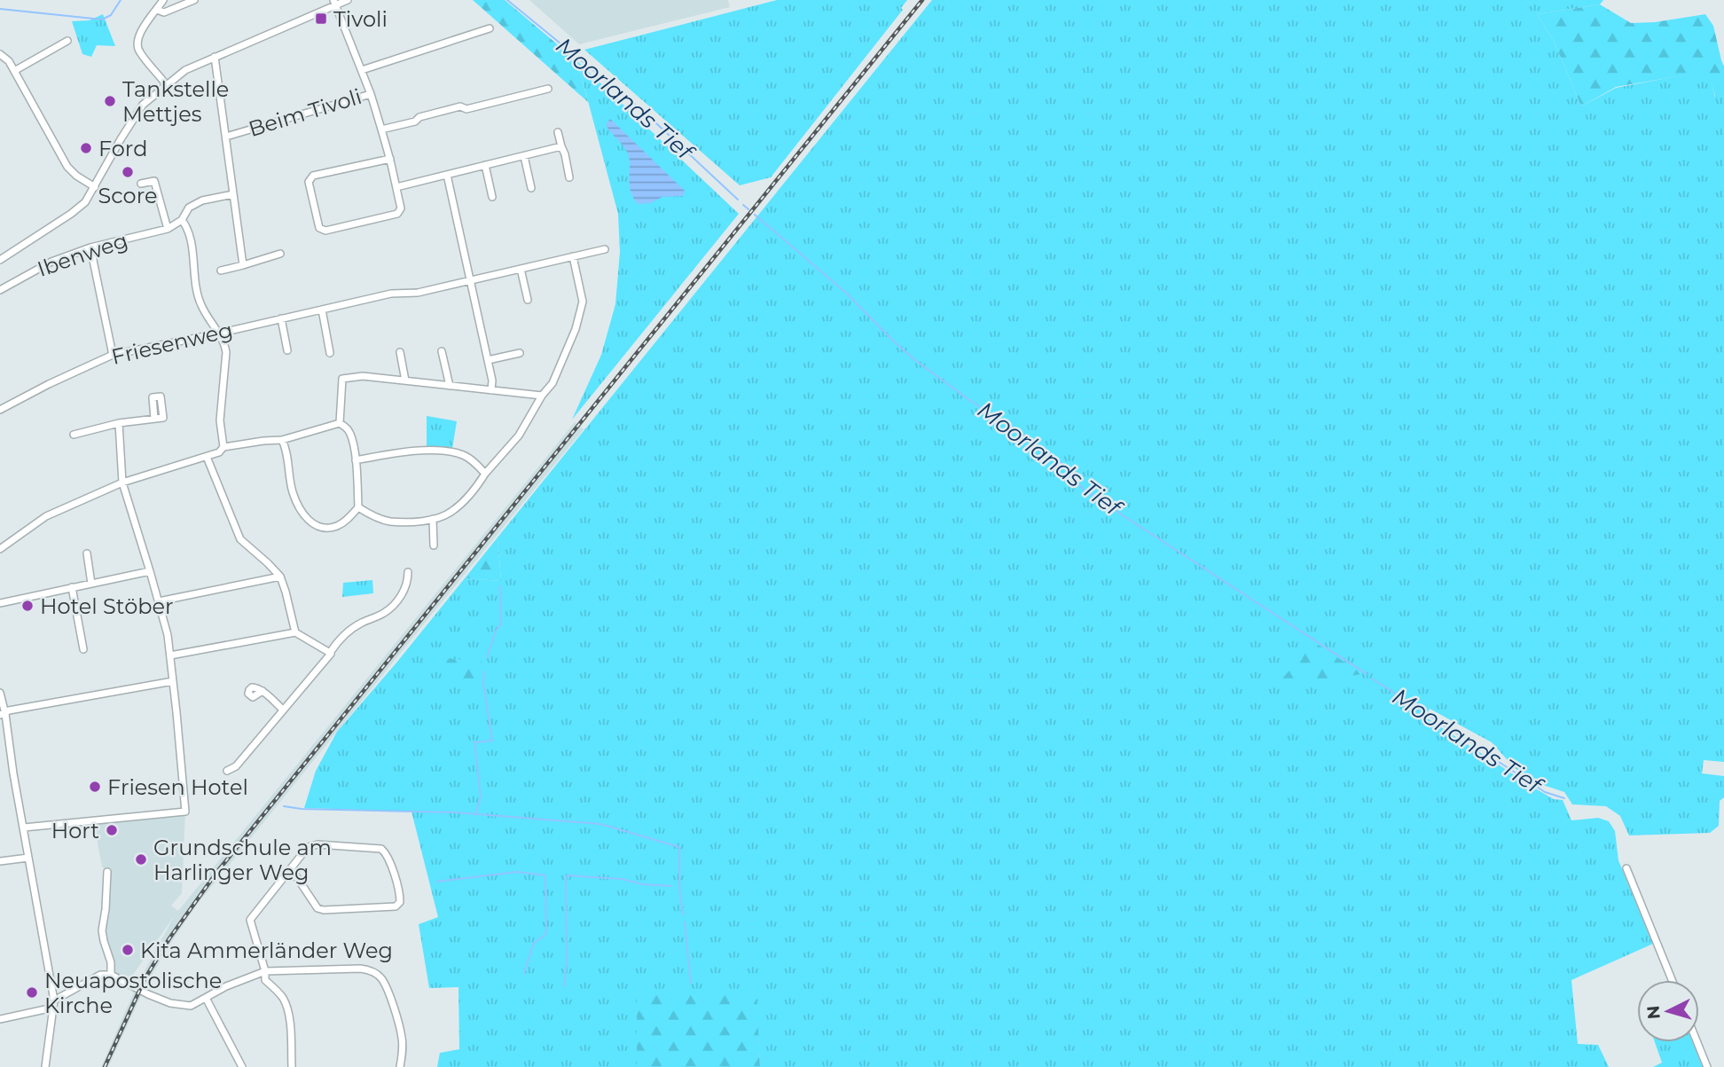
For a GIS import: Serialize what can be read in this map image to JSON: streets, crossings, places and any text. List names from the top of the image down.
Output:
{
  "streets": {
    "street": ["Beim Tivoli", "Ibenweg", "Friesenweg"]
  },
  "water": ["Moorlands Tief"],
  "places": {
    "transit": ["Tivoli"],
    "other": [
      "Tankstelle Mettjes",
      "Ford",
      "Score",
      "Hotel Stöber",
      "Friesen Hotel",
      "Hort",
      "Grundschule am Harlinger Weg",
      "Kita Ammerländer Weg",
      "Neuapostolische Kirche"
    ]
  },
  "north": "left"
}
